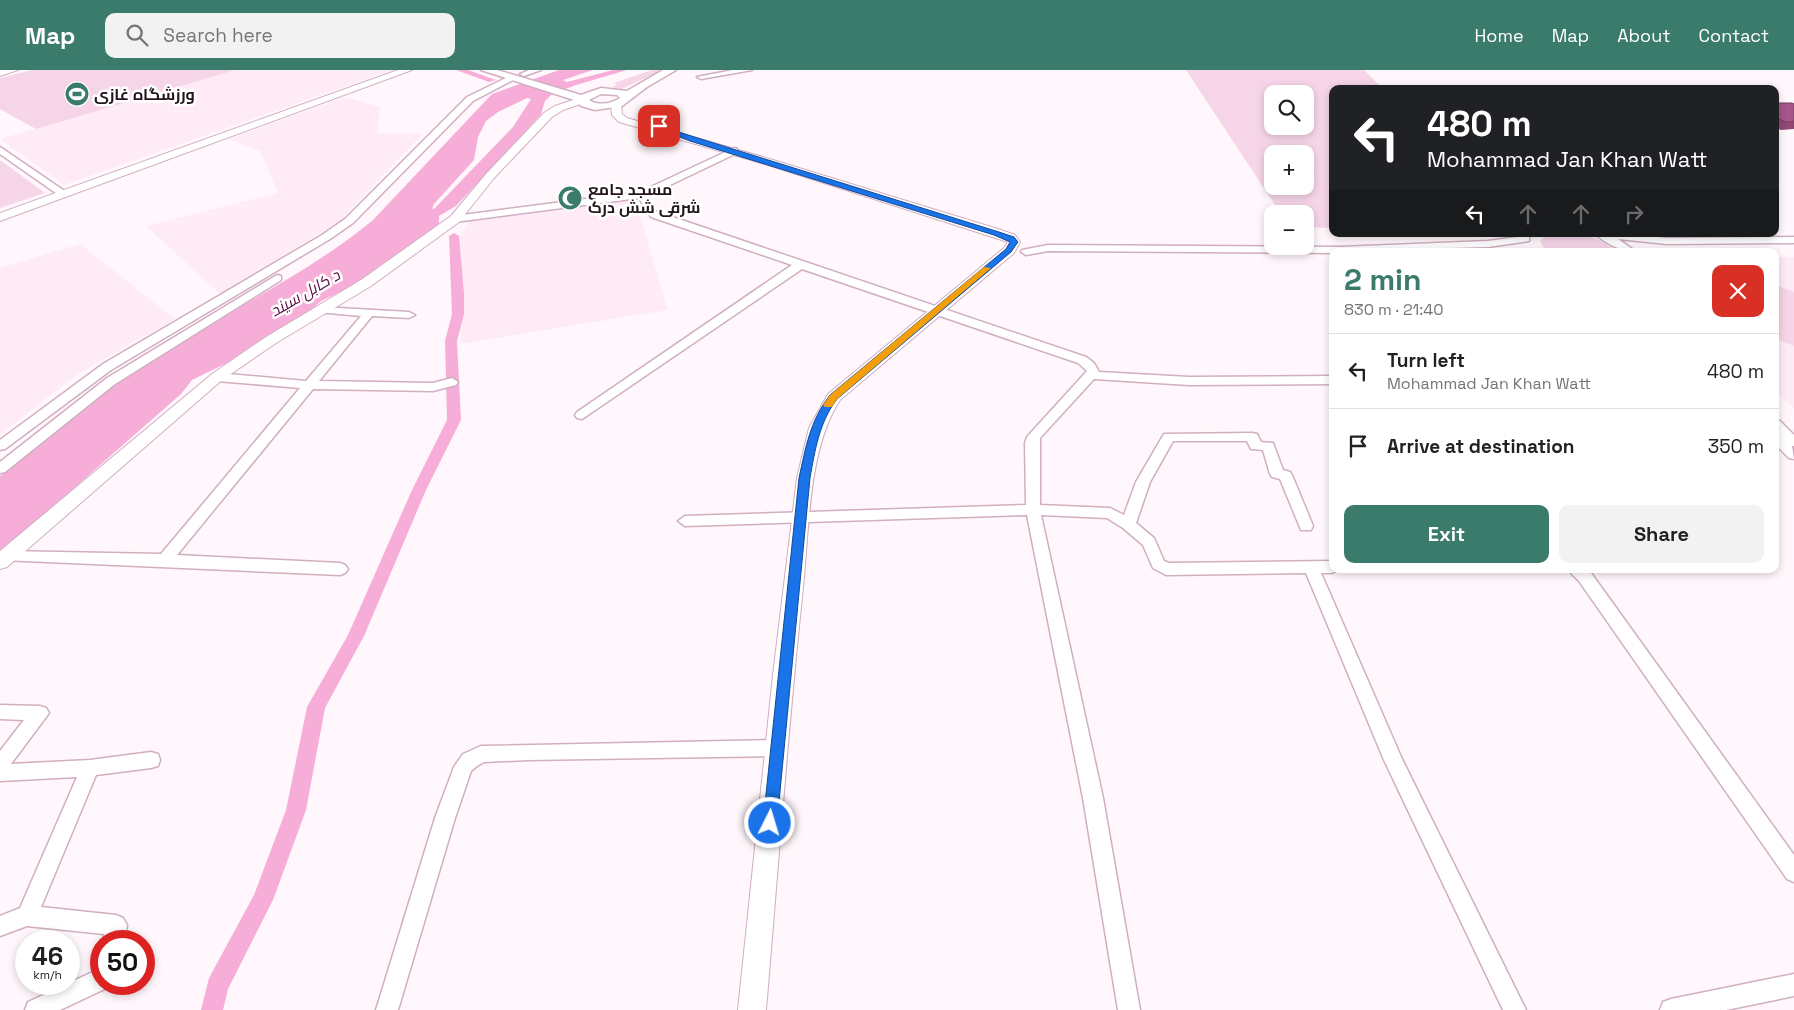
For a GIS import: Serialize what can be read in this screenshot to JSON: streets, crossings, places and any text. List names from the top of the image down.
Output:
{
  "water": ["د کابل سيند"],
  "places": {
    "sports": ["ورزشگاه غازی"],
    "mosque": ["مسجد جامع شرقی شش درک"]
  },
  "page": {
    "header": "Map",
    "search": "Search here",
    "nav": [
      "Home",
      "Map",
      "About",
      "Contact"
    ],
    "map_buttons": ["+", "−"],
    "turn": ["480 m", "Mohammad Jan Khan Watt"],
    "heading": ["2 min", "830 m · 21:40"],
    "list": [
      {
        "name": "Turn left",
        "note": "Mohammad Jan Khan Watt",
        "value": "480 m"
      },
      {
        "name": "Arrive at destination",
        "value": "350 m"
      }
    ],
    "buttons": ["Exit", "Share"],
    "speed": "46 km/h",
    "limit": "50"
  }
}
